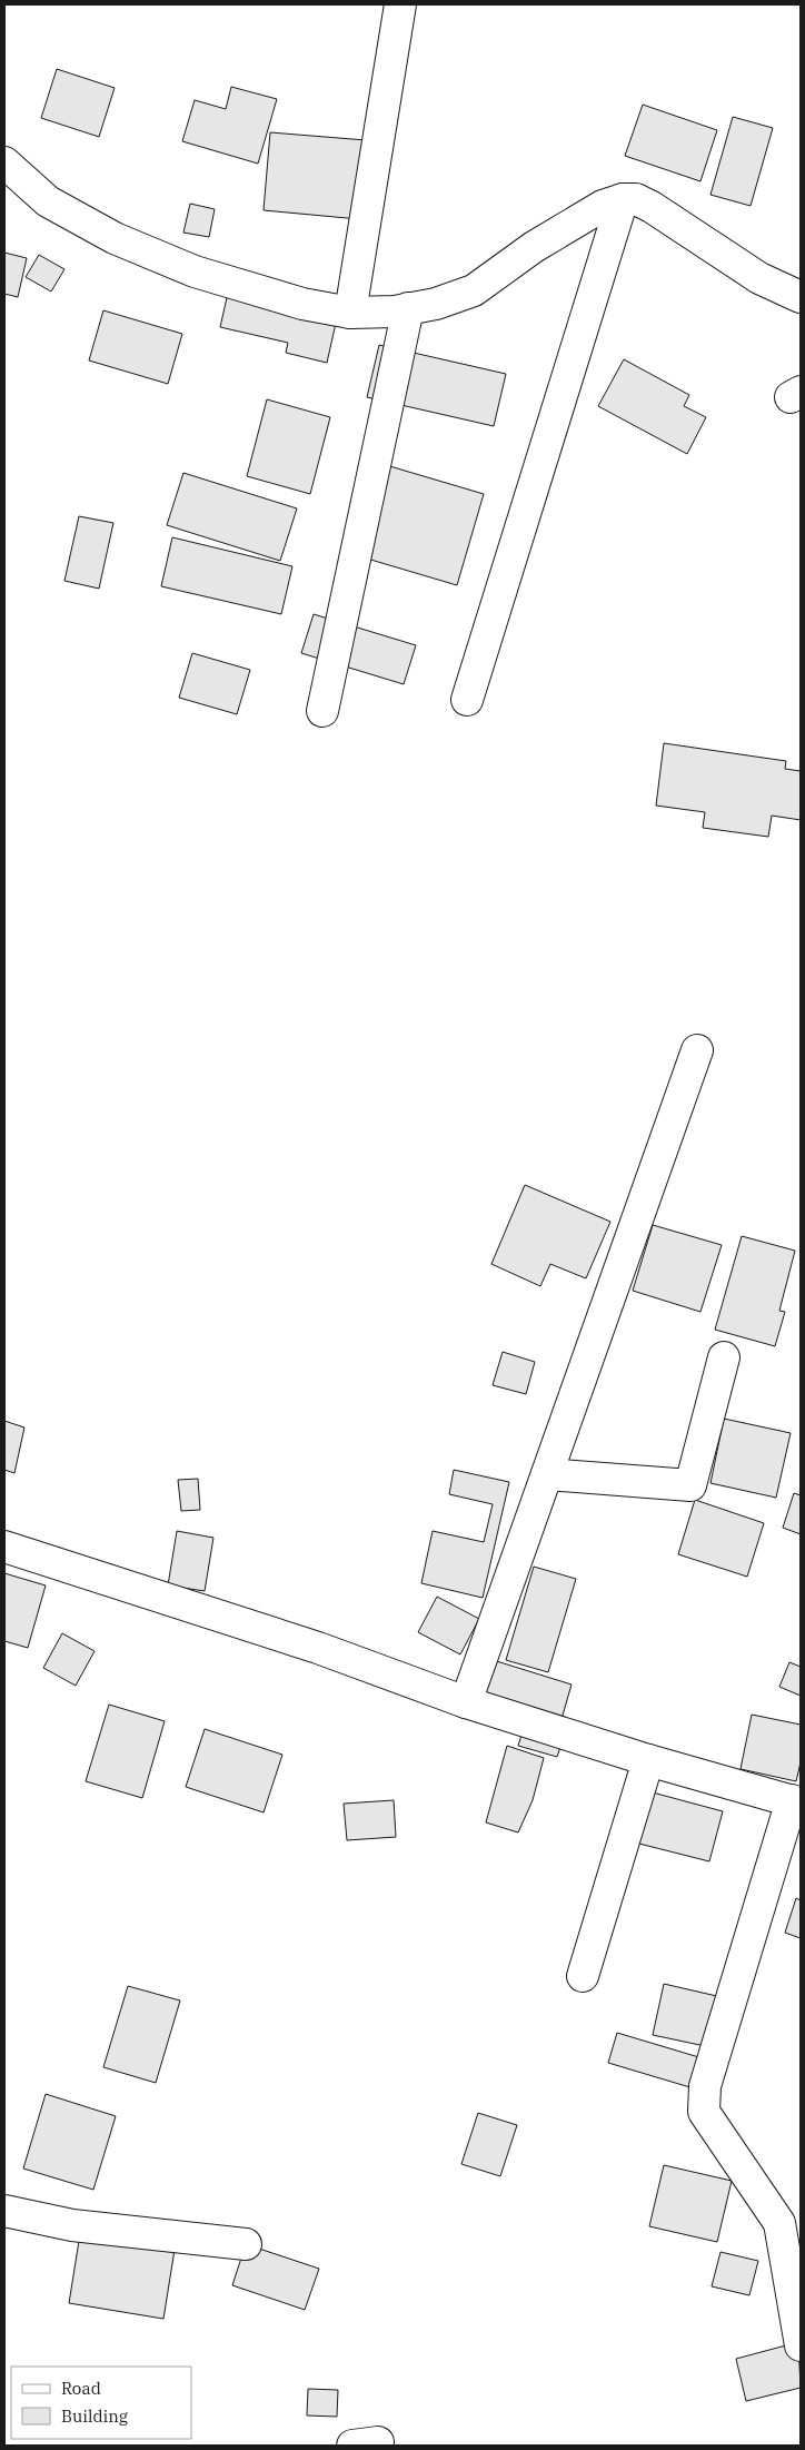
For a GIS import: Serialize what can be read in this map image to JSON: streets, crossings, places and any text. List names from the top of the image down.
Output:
{
  "legend": ["Road", "Building"]
}
